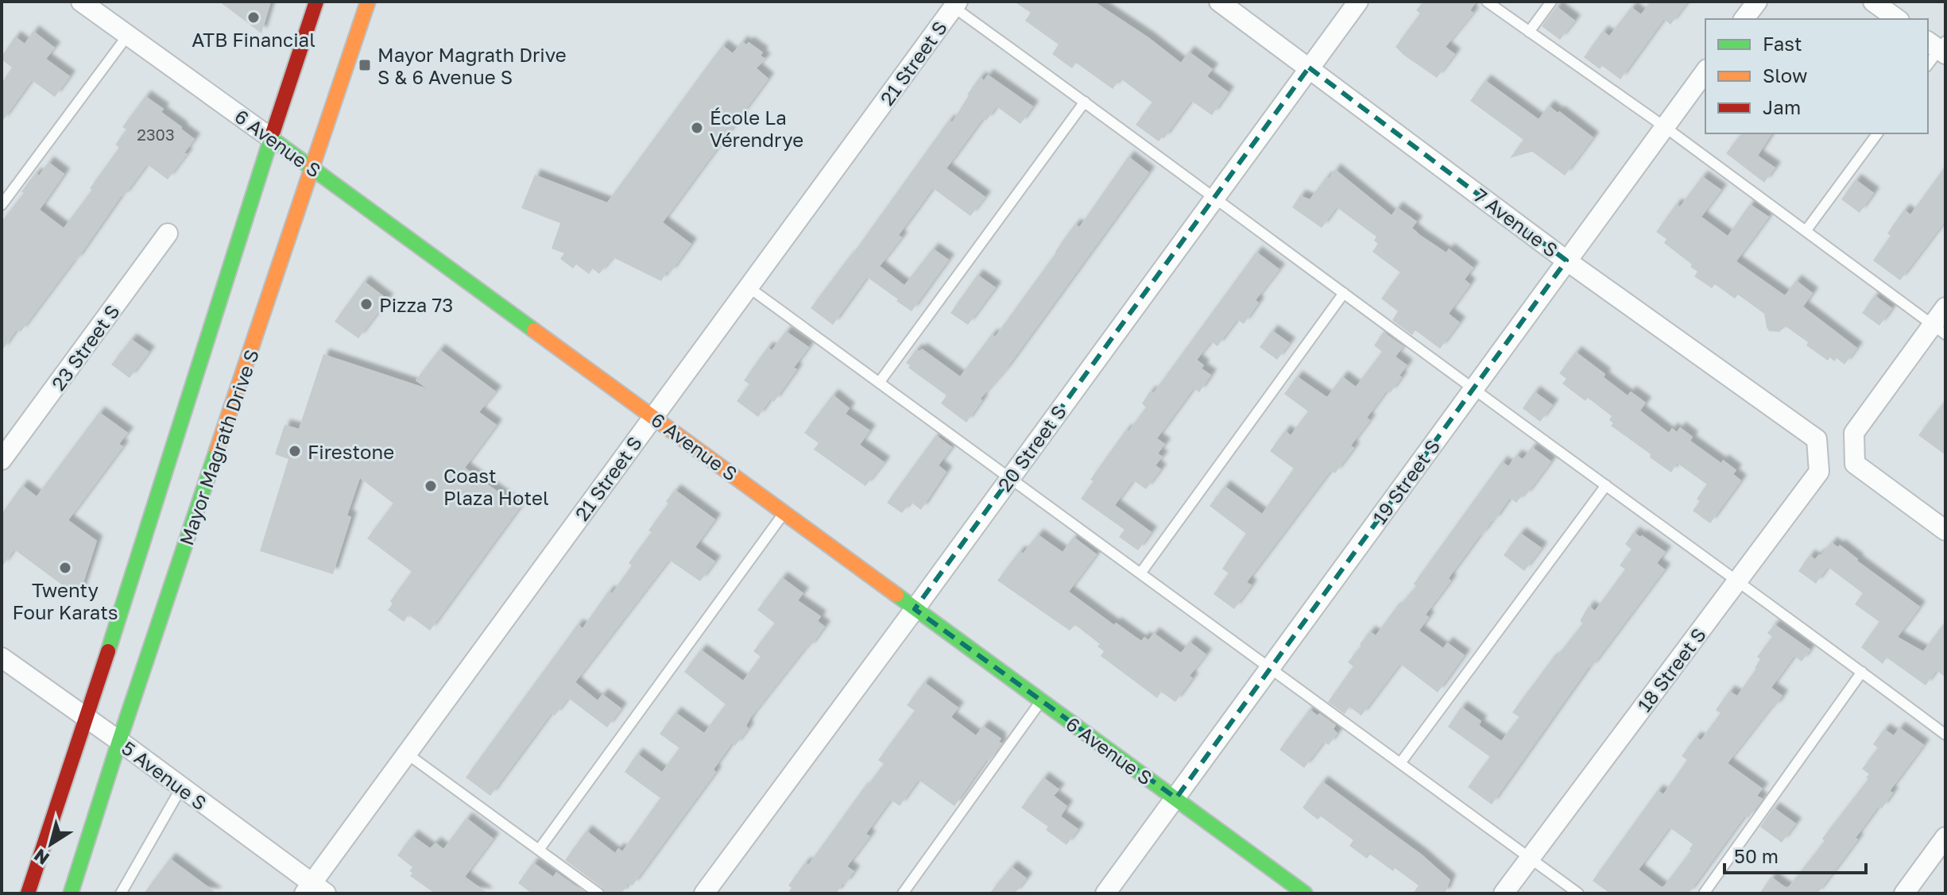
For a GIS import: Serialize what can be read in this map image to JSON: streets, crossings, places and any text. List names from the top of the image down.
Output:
{
  "streets": {
    "main road": ["6 Avenue S", "Mayor Magrath Drive S"],
    "street": [
      "21 Street S",
      "7 Avenue S",
      "23 Street S",
      "20 Street S",
      "19 Street S",
      "18 Street S",
      "5 Avenue S"
    ]
  },
  "crossings": [
    ["21 Street S", "6 Avenue S"],
    ["21 Street S", "5 Avenue S"],
    ["6 Avenue S", "Mayor Magrath Drive S"],
    ["6 Avenue S", "20 Street S"],
    ["6 Avenue S", "19 Street S"],
    ["7 Avenue S", "20 Street S"],
    ["7 Avenue S", "19 Street S"],
    ["7 Avenue S", "18 Street S"],
    ["Mayor Magrath Drive S", "5 Avenue S"]
  ],
  "places": {
    "other": [
      "ATB Financial",
      "École La Vérendrye",
      "Pizza 73",
      "Firestone",
      "Coast Plaza Hotel",
      "Twenty Four Karats"
    ],
    "transit": ["Mayor Magrath Drive S & 6 Avenue S"]
  },
  "house_numbers": ["2303"],
  "legend": ["Fast", "Slow", "Jam"],
  "scale_bar": "50 m",
  "north": "bottom left"
}
